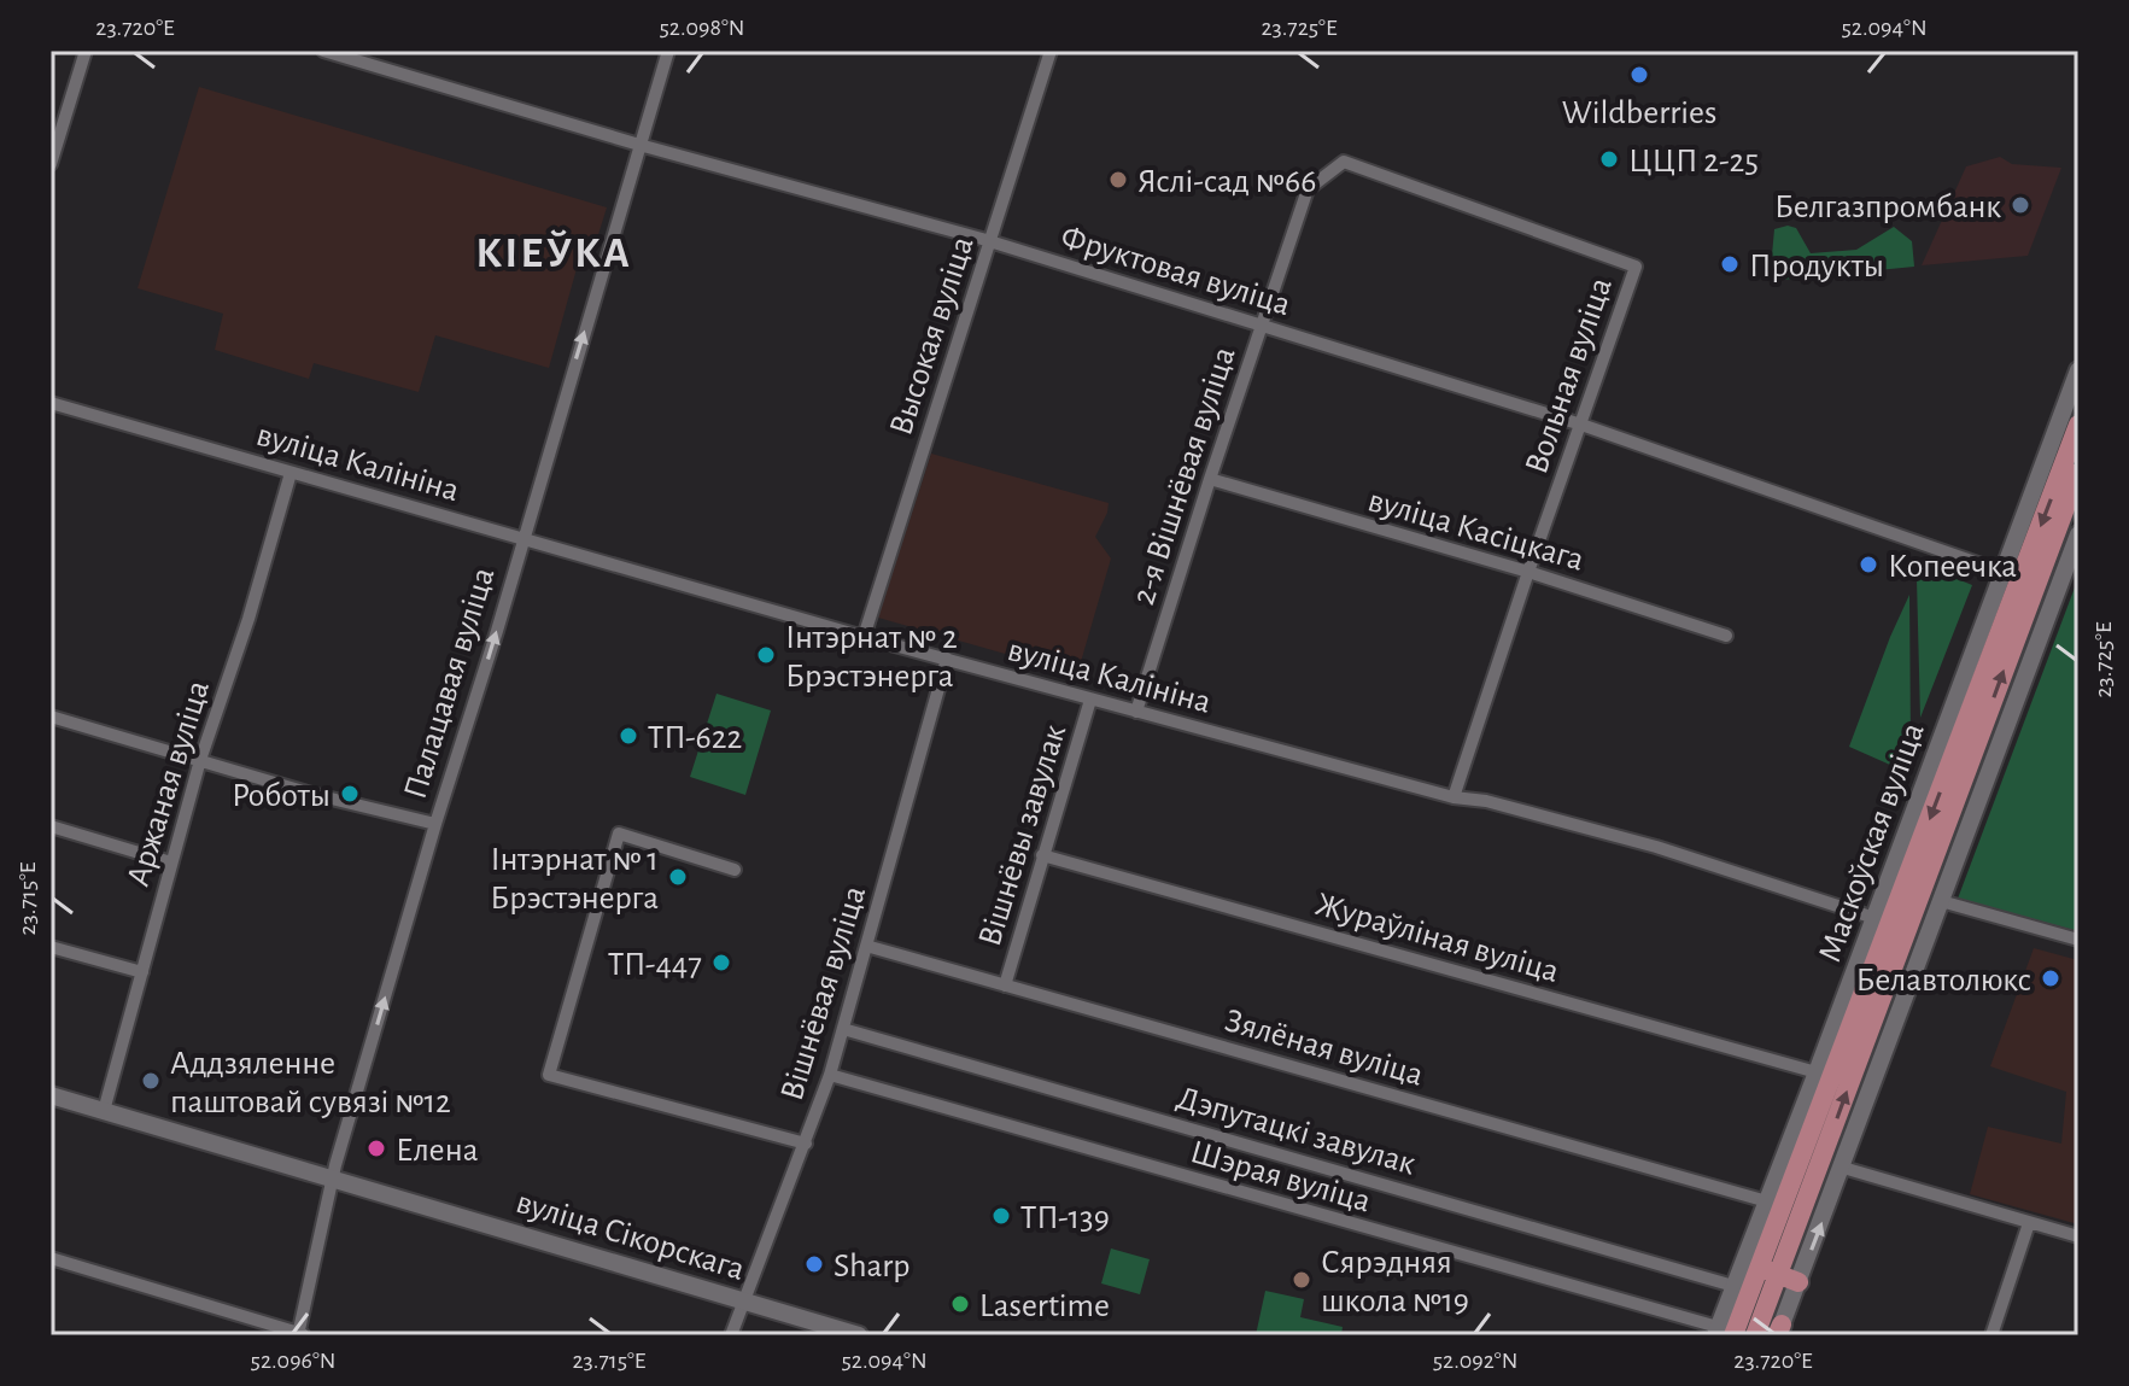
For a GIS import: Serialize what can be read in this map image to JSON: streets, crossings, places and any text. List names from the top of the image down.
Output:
{
  "streets": {
    "main road": ["Маскоўская вуліца"],
    "street": [
      "Фруктовая вуліца",
      "Высокая вуліца",
      "Вольная вуліца",
      "вуліца Калініна",
      "2-я Вішнёвая вуліца",
      "вуліца Касіцкага",
      "Палацавая вуліца",
      "Аржаная вуліца",
      "Вішнёвы завулак",
      "Жураўліная вуліца",
      "Вішнёвая вуліца",
      "Зялёная вуліца",
      "Дэпутацкі завулак",
      "Шэрая вуліца",
      "вуліца Сікорскага"
    ]
  },
  "crossings": [
    ["Фруктовая вуліца", "Высокая вуліца"],
    ["Фруктовая вуліца", "Вольная вуліца"],
    ["Фруктовая вуліца", "2-я Вішнёвая вуліца"],
    ["Фруктовая вуліца", "Палацавая вуліца"],
    ["Фруктовая вуліца", "Маскоўская вуліца"],
    ["Высокая вуліца", "вуліца Калініна"],
    ["Вольная вуліца", "вуліца Калініна"],
    ["Вольная вуліца", "2-я Вішнёвая вуліца"],
    ["Вольная вуліца", "вуліца Касіцкага"],
    ["вуліца Калініна", "2-я Вішнёвая вуліца"],
    ["вуліца Калініна", "Палацавая вуліца"],
    ["вуліца Калініна", "Аржаная вуліца"],
    ["вуліца Калініна", "Вішнёвы завулак"],
    ["вуліца Калініна", "Маскоўская вуліца"],
    ["вуліца Калініна", "Вішнёвая вуліца"],
    ["2-я Вішнёвая вуліца", "вуліца Касіцкага"],
    ["Палацавая вуліца", "вуліца Сікорскага"],
    ["Аржаная вуліца", "вуліца Сікорскага"],
    ["Вішнёвы завулак", "Жураўліная вуліца"],
    ["Вішнёвы завулак", "Зялёная вуліца"],
    ["Маскоўская вуліца", "Жураўліная вуліца"],
    ["Маскоўская вуліца", "Зялёная вуліца"],
    ["Маскоўская вуліца", "Дэпутацкі завулак"],
    ["Маскоўская вуліца", "Шэрая вуліца"],
    ["Вішнёвая вуліца", "Зялёная вуліца"],
    ["Вішнёвая вуліца", "Дэпутацкі завулак"],
    ["Вішнёвая вуліца", "Шэрая вуліца"],
    ["Вішнёвая вуліца", "вуліца Сікорскага"]
  ],
  "one_way": ["Палацавая вуліца"],
  "districts": ["КІЕЎКА"],
  "places": [
    "Wildberries",
    "ЦЦП 2-25",
    "Яслі-сад №66",
    "Белгазпромбанк",
    "Продукты",
    "Копеечка",
    "Інтэрнат № 2 Брэстэнерга",
    "ТП-622",
    "Роботы",
    "Інтэрнат № 1 Брэстэнерга",
    "ТП-447",
    "Белавтолюкс",
    "Аддзяленне паштовай сувязі №12",
    "Елена",
    "ТП-139",
    "Sharp",
    "Сярэдняя школа №19",
    "Lasertime"
  ],
  "coordinates": [
    "23.720°E",
    "52.098°N",
    "23.725°E",
    "52.094°N",
    "23.715°E",
    "52.096°N",
    "52.092°N"
  ]
}
